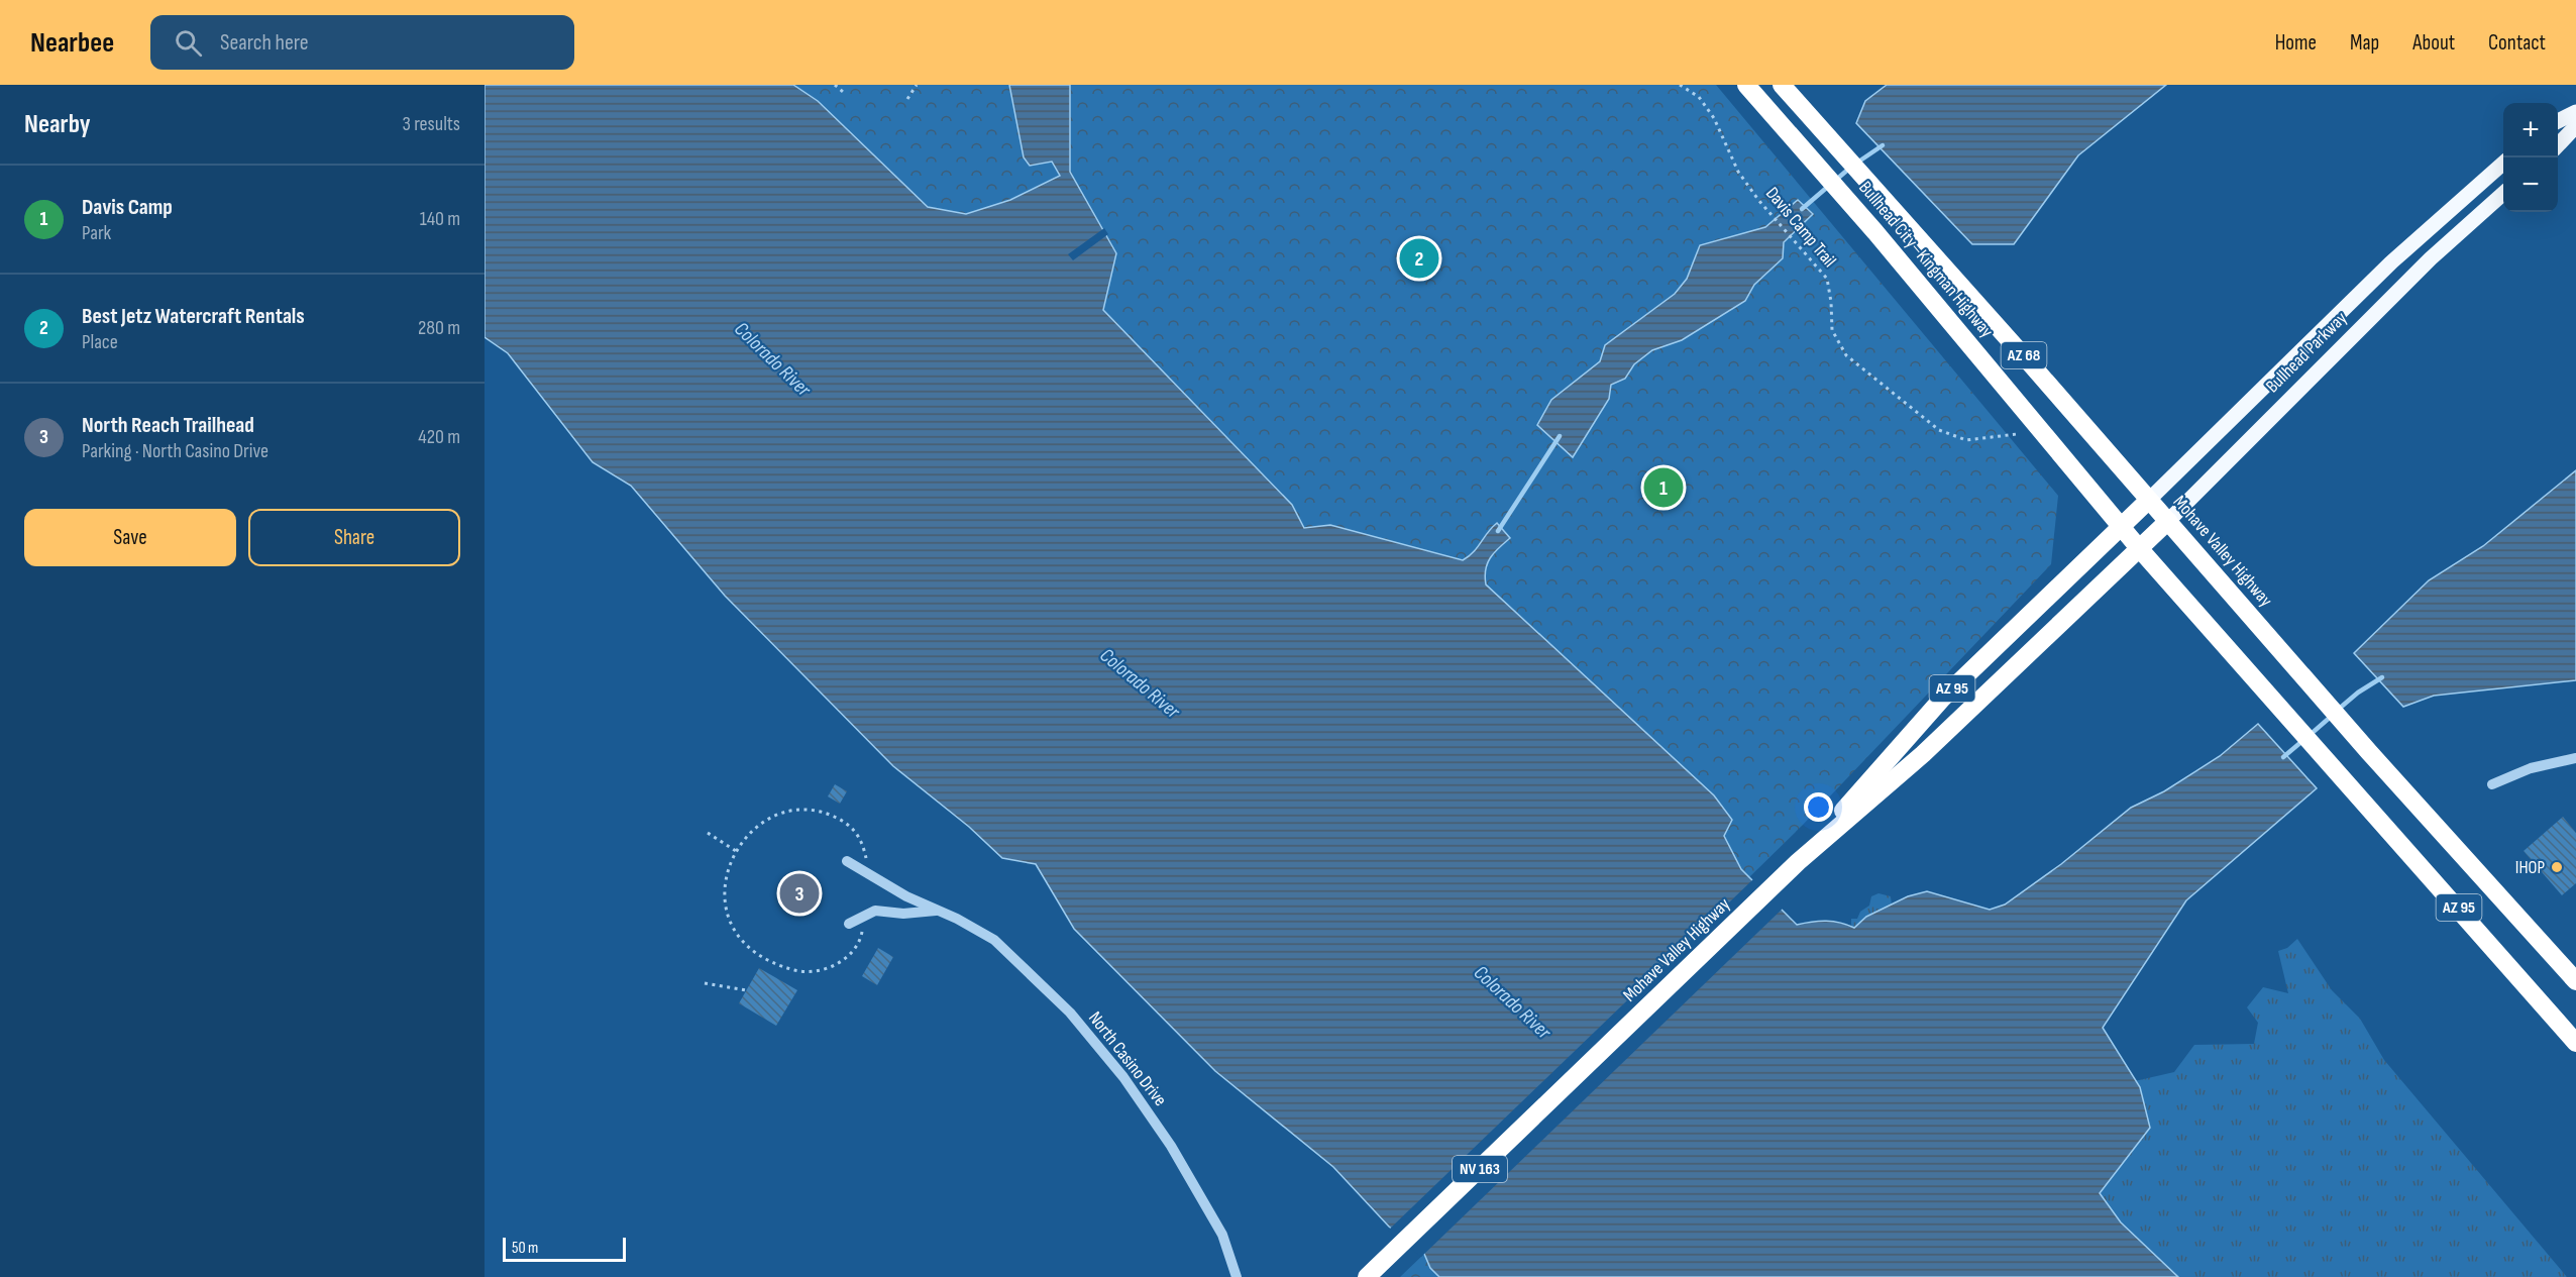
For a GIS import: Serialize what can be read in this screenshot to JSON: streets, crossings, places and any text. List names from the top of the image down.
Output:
{
  "streets": {
    "highway": [
      "Bullhead City–Kingman Highway",
      "Bullhead Parkway",
      "AZ 68",
      "Mohave Valley Highway",
      "AZ 95",
      "NV 163"
    ],
    "street": ["North Casino Drive"],
    "path": ["Davis Camp Trail"]
  },
  "crossings": [
    ["Bullhead City–Kingman Highway", "Bullhead Parkway"],
    ["Bullhead City–Kingman Highway", "Mohave Valley Highway"],
    ["Bullhead City–Kingman Highway", "AZ 95"],
    ["Bullhead Parkway", "Mohave Valley Highway"],
    ["Bullhead Parkway", "AZ 95"],
    ["Mohave Valley Highway", "AZ 95"],
    ["Mohave Valley Highway", "NV 163"]
  ],
  "water": ["Colorado River"],
  "places": ["IHOP"],
  "scale_bar": "50 m",
  "page": {
    "header": "Nearbee",
    "search": "Search here",
    "nav": [
      "Home",
      "Map",
      "About",
      "Contact"
    ],
    "heading": ["Nearby", "3 results"],
    "map_buttons": ["+", "−"],
    "list": [
      {
        "mark": "1",
        "name": "Davis Camp",
        "note": "Park",
        "value": "140 m"
      },
      {
        "mark": "2",
        "name": "Best Jetz Watercraft Rentals",
        "note": "Place",
        "value": "280 m"
      },
      {
        "mark": "3",
        "name": "North Reach Trailhead",
        "note": "Parking · North Casino Drive",
        "value": "420 m"
      }
    ],
    "pins": ["2", "1", "3"],
    "buttons": ["Save", "Share"],
    "scale": "50 m"
  }
}
